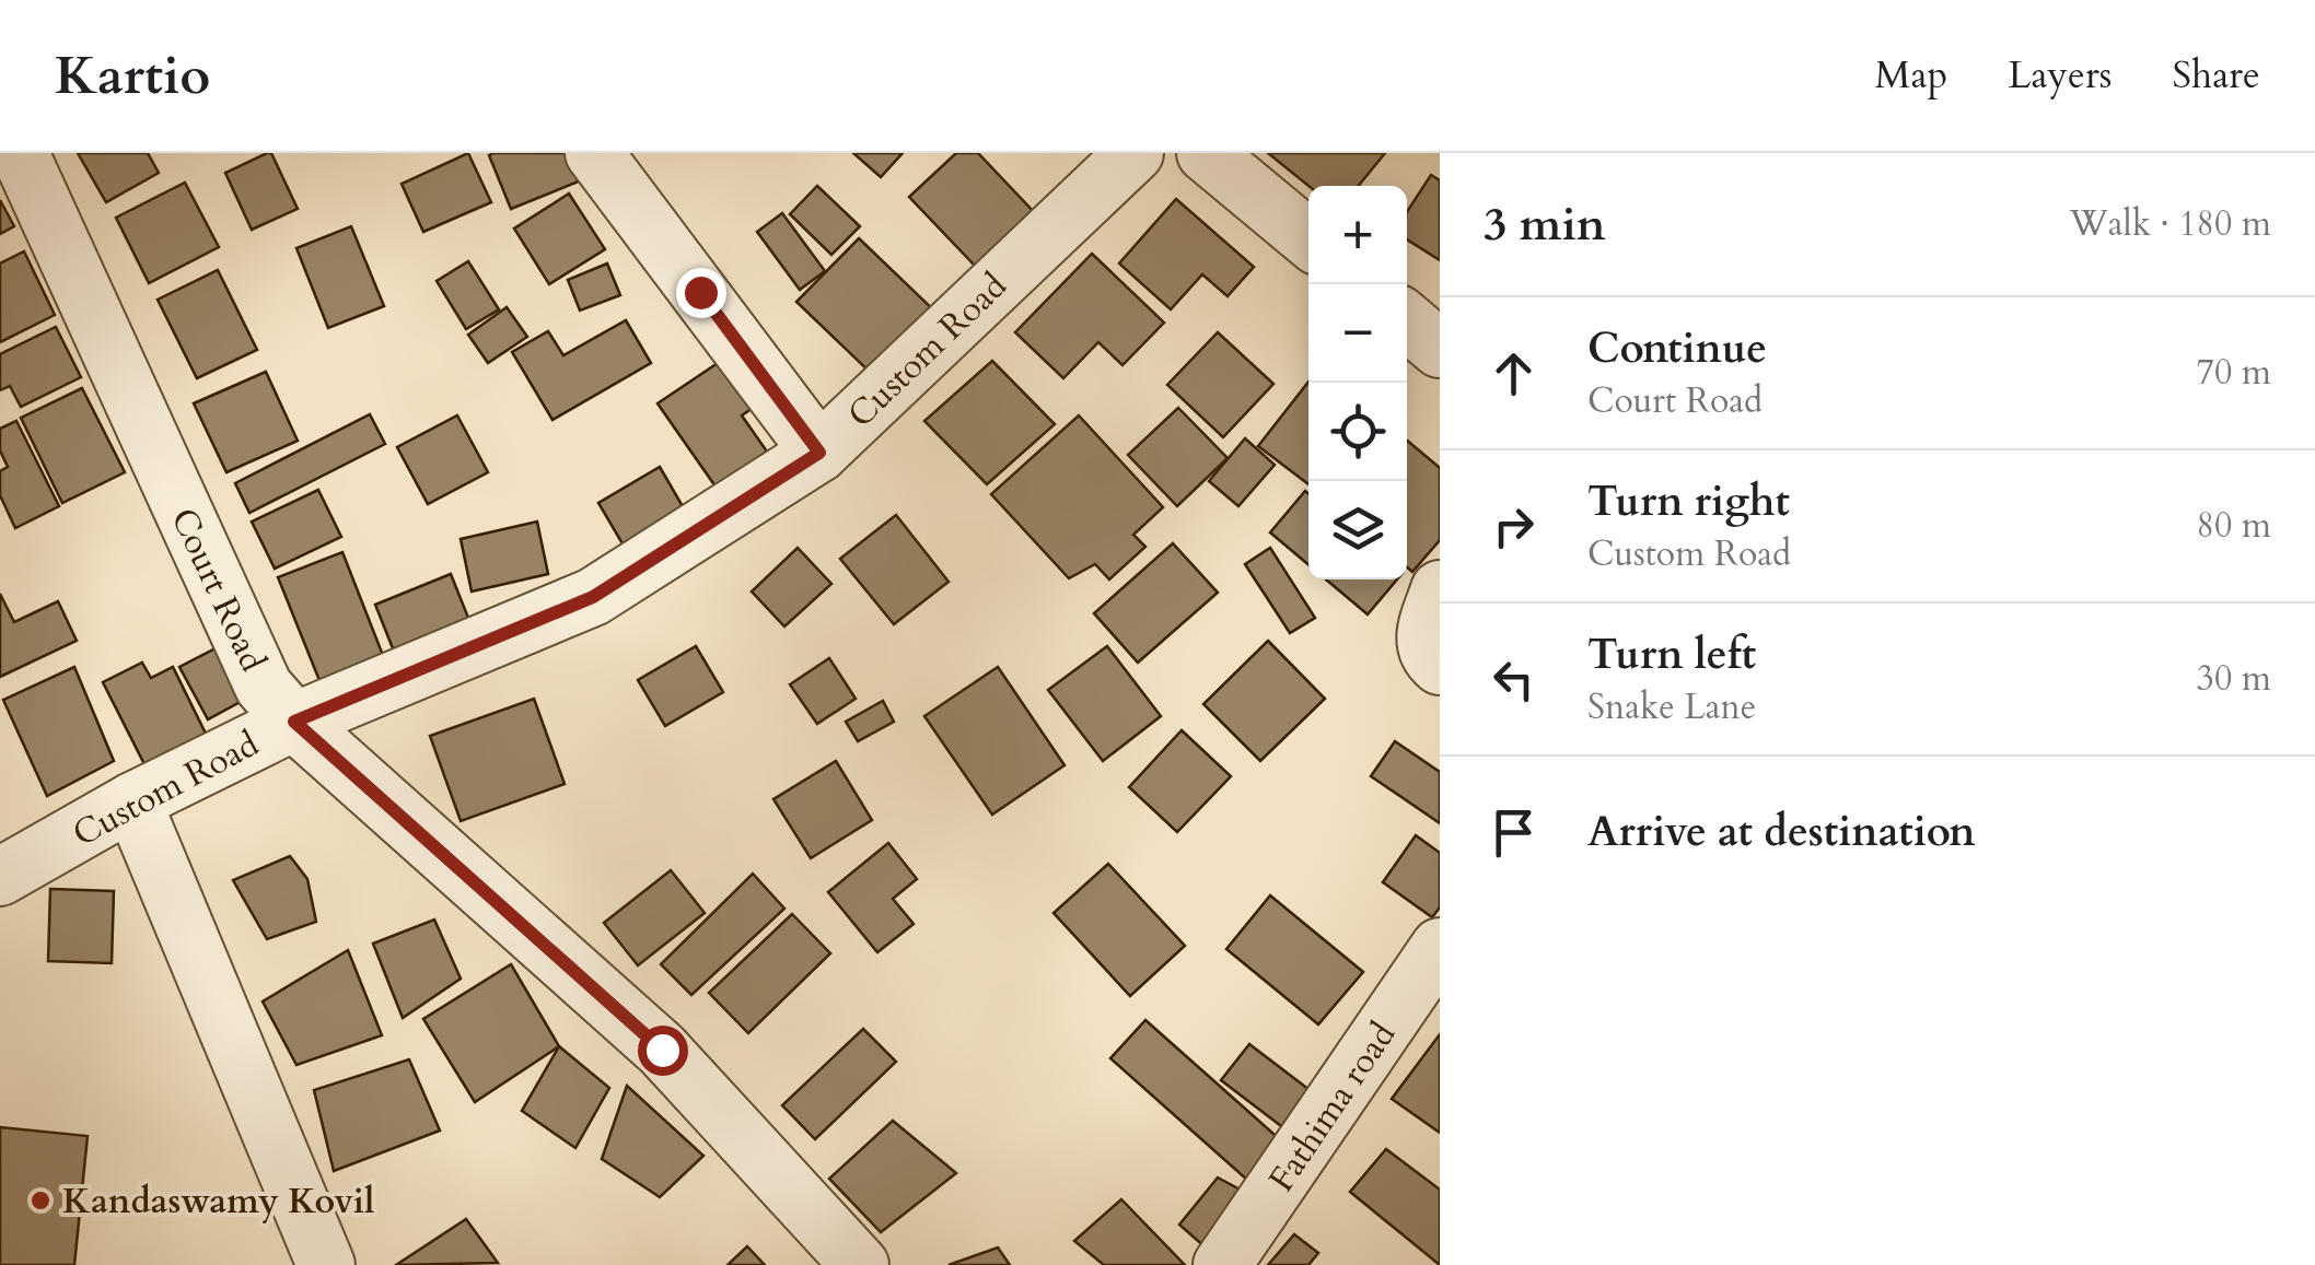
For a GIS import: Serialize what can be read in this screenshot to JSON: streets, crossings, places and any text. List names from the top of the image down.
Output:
{
  "streets": {
    "street": ["Custom Road", "Court Road", "Fathima road"]
  },
  "crossings": [
    ["Custom Road", "Court Road"]
  ],
  "places": ["Kandaswamy Kovil"],
  "page": {
    "header": "Kartio",
    "nav": ["Map", "Layers", "Share"],
    "heading": ["3 min", "Walk · 180 m"],
    "map_buttons": ["+", "−"],
    "list": [
      ["Continue", "Court Road", "70 m"],
      ["Turn right", "Custom Road", "80 m"],
      ["Turn left", "Snake Lane", "30 m"],
      "Arrive at destination"
    ]
  }
}
